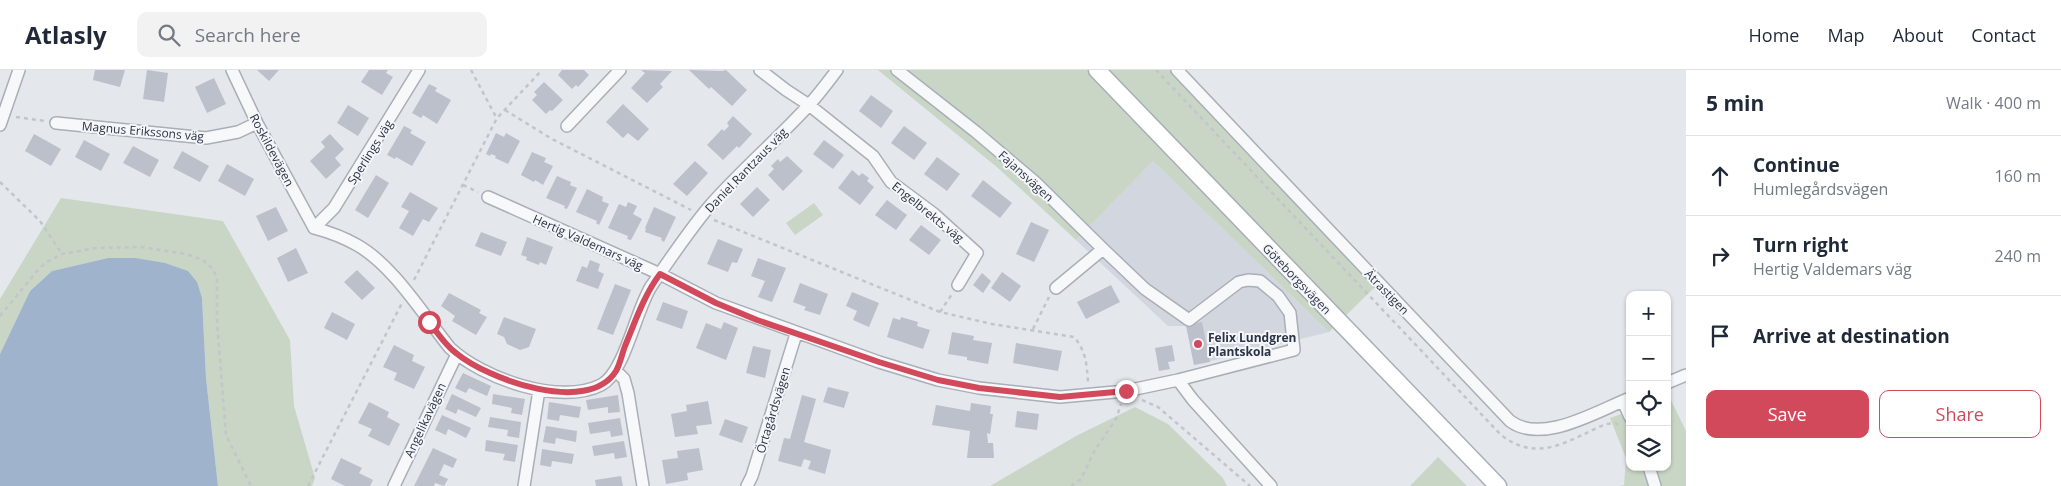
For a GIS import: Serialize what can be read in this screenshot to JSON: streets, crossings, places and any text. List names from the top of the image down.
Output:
{
  "streets": {
    "main road": ["Göteborgsvägen"],
    "street": [
      "Magnus Erikssons väg",
      "Roskildevägen",
      "Sperlings väg",
      "Daniel Rantzaus väg",
      "Fajansvägen",
      "Engelbrekts väg",
      "Hertig Valdemars väg",
      "Ätrastigen",
      "Örtagårdsvägen",
      "Angelikavägen"
    ]
  },
  "crossings": [
    ["Magnus Erikssons väg", "Roskildevägen"],
    ["Roskildevägen", "Sperlings väg"],
    ["Daniel Rantzaus väg", "Engelbrekts väg"],
    ["Daniel Rantzaus väg", "Hertig Valdemars väg"],
    ["Fajansvägen", "Hertig Valdemars väg"],
    ["Hertig Valdemars väg", "Örtagårdsvägen"]
  ],
  "places": ["Felix Lundgren Plantskola"],
  "page": {
    "header": "Atlasly",
    "search": "Search here",
    "nav": [
      "Home",
      "Map",
      "About",
      "Contact"
    ],
    "heading": ["5 min", "Walk · 400 m"],
    "list": [
      ["Continue", "Humlegårdsvägen", "160 m"],
      ["Turn right", "Hertig Valdemars väg", "240 m"],
      "Arrive at destination"
    ],
    "map_buttons": ["+", "−"],
    "buttons": ["Save", "Share"]
  }
}
